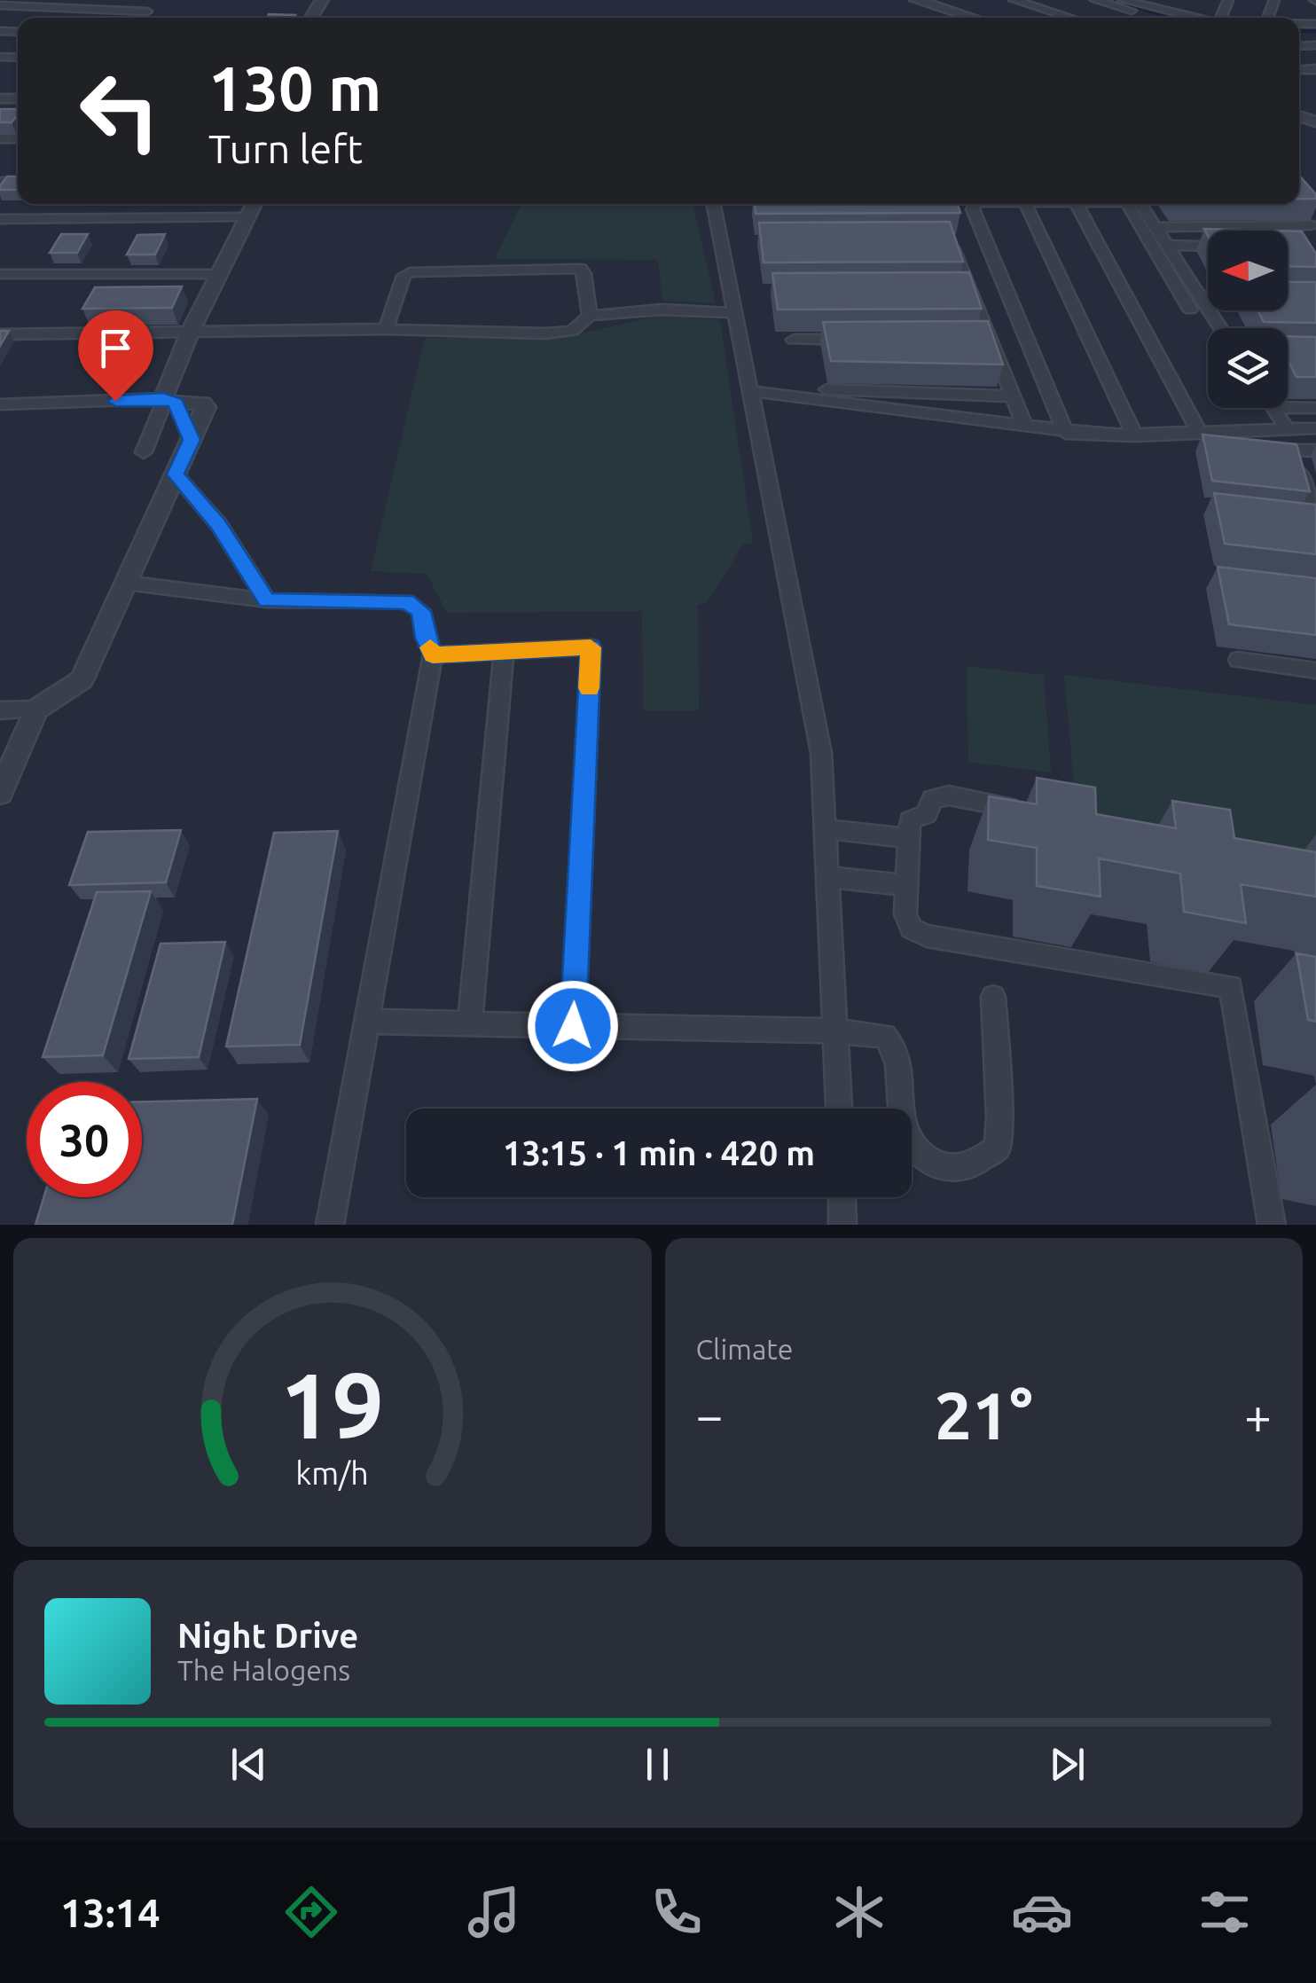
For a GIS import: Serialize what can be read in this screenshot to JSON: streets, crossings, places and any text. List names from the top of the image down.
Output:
{
  "north": "left",
  "page": {
    "turn": ["130 m", "Turn left"],
    "limit": "30",
    "trip": "13:15 · 1 min · 420 m",
    "tile": "Climate",
    "heat": ["−", "21°", "+"],
    "song": ["Night Drive", "The Halogens"],
    "tabs": "13:14",
    "gauge": ["19", "km/h"]
  }
}
